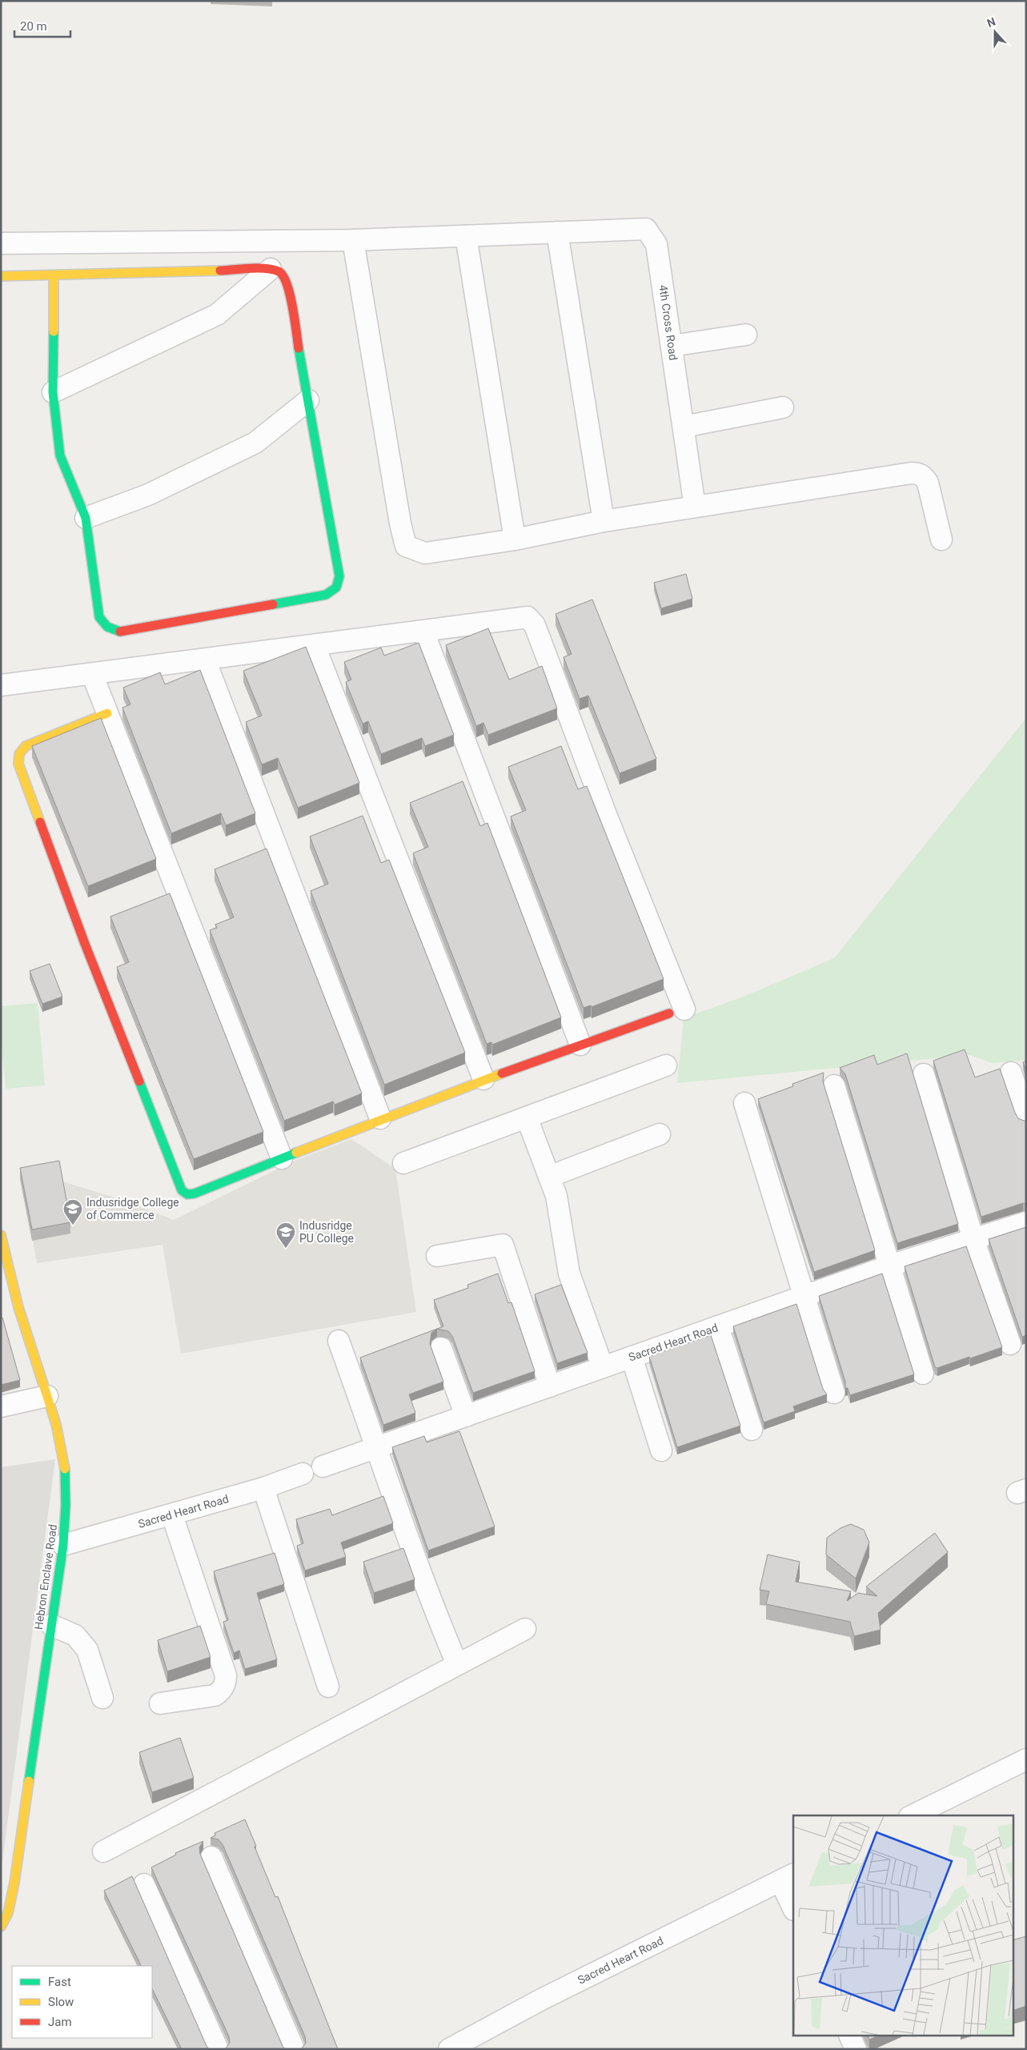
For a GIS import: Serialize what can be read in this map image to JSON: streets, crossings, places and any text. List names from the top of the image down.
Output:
{
  "streets": {
    "street": ["4th Cross Road", "Sacred Heart Road", "Hebron Enclave Road"]
  },
  "crossings": [
    ["Sacred Heart Road", "Hebron Enclave Road"]
  ],
  "places": {
    "school or university": ["Indusridge College of Commerce", "Indusridge PU College"]
  },
  "legend": ["Fast", "Slow", "Jam"],
  "scale_bar": "20 m",
  "north": "top"
}
